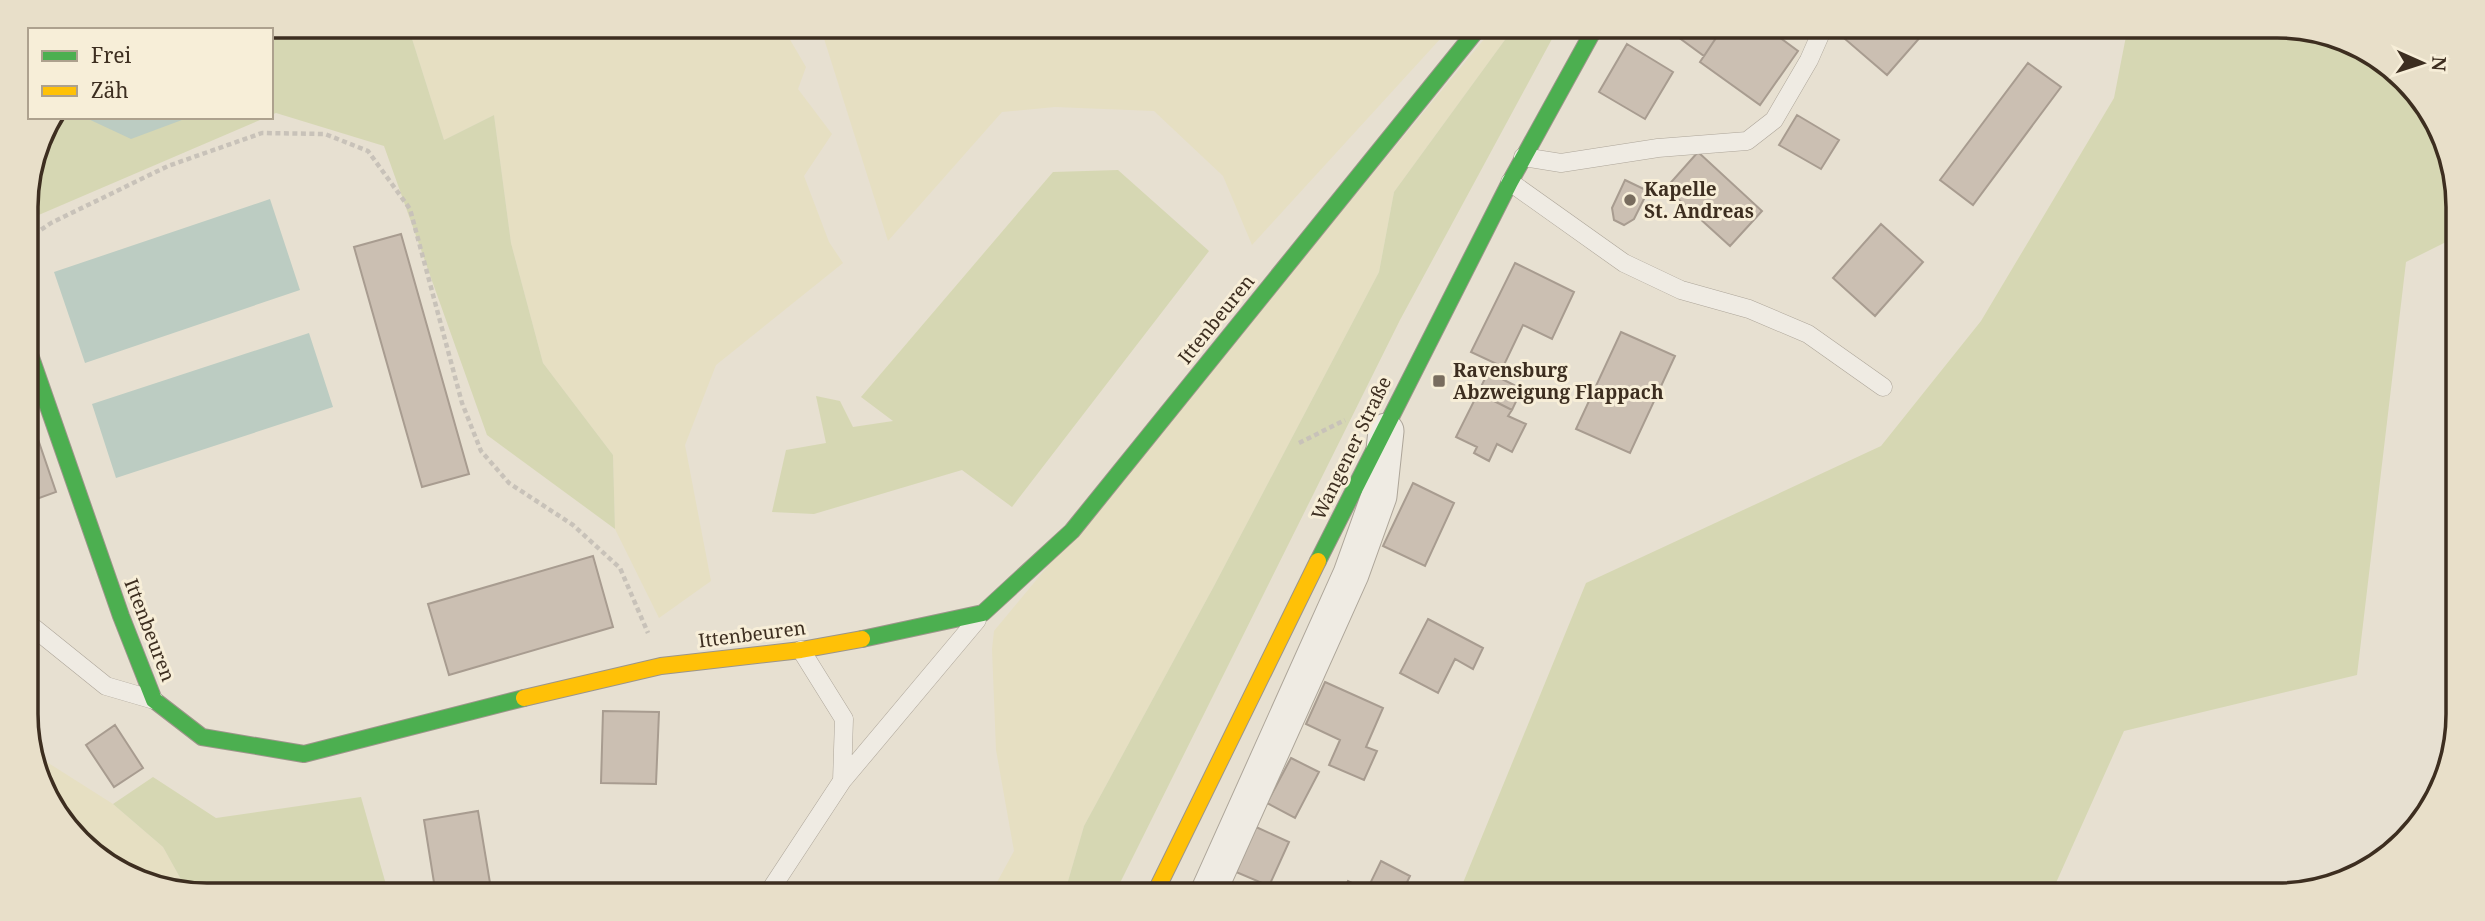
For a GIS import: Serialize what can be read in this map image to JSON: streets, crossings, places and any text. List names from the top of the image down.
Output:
{
  "streets": {
    "street": ["Ittenbeuren", "Wangener Straße"]
  },
  "places": {
    "other": ["Kapelle St. Andreas"],
    "transit": ["Ravensburg Abzweigung Flappach"]
  },
  "legend": ["Frei", "Zäh"],
  "north": "right"
}
